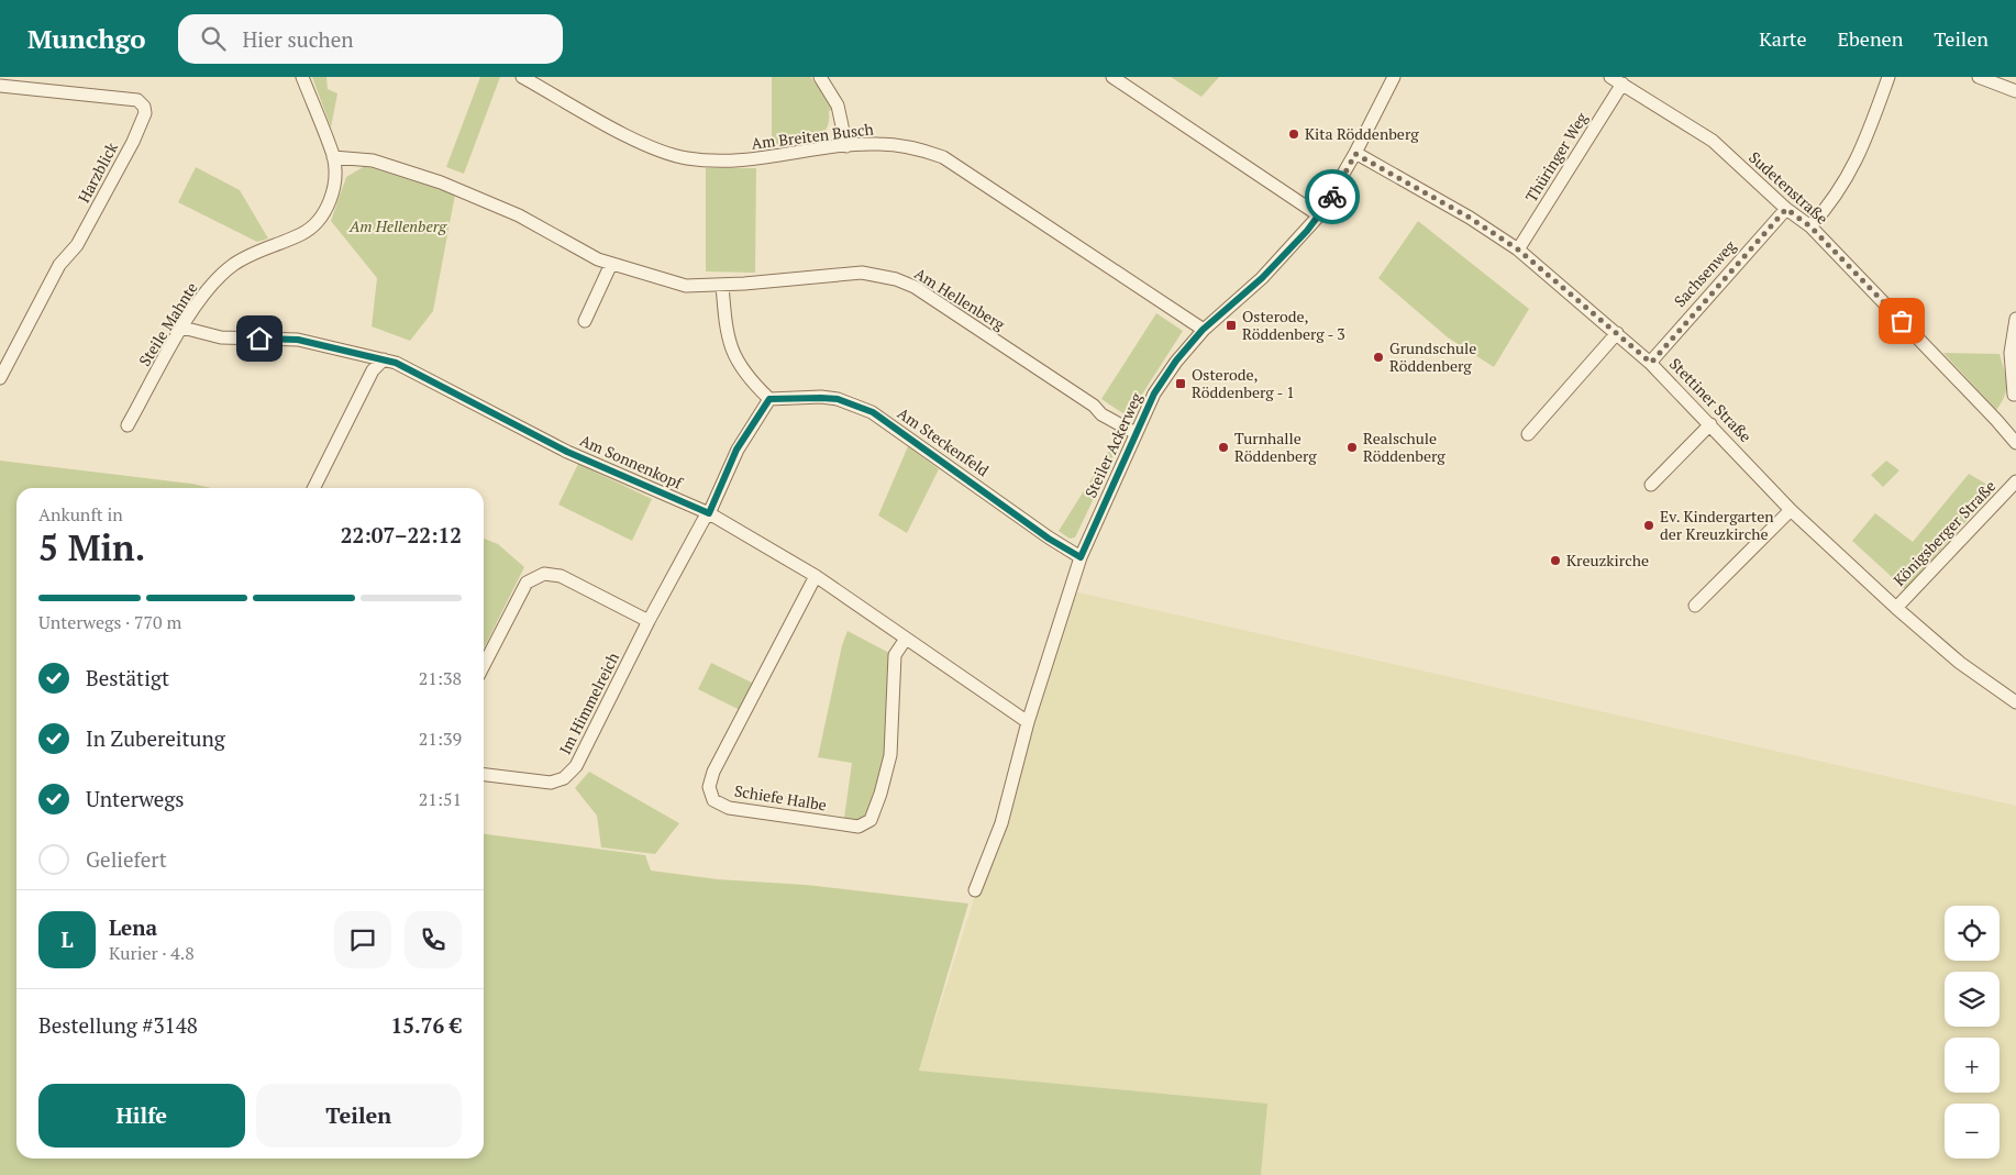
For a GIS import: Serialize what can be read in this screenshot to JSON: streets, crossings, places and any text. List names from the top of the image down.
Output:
{
  "streets": {
    "street": [
      "Am Breiten Busch",
      "Thüringer Weg",
      "Harzblick",
      "Sudetenstraße",
      "Sachsenweg",
      "Am Hellenberg",
      "Steile Mahnte",
      "Stettiner Straße",
      "Am Steckenfeld",
      "Steiler Ackerweg",
      "Am Sonnenkopf",
      "Königsberger Straße",
      "Im Himmelreich",
      "Schiefe Halbe"
    ]
  },
  "crossings": [
    ["Am Breiten Busch", "Steiler Ackerweg"],
    ["Thüringer Weg", "Sudetenstraße"],
    ["Thüringer Weg", "Stettiner Straße"],
    ["Sudetenstraße", "Sachsenweg"],
    ["Sachsenweg", "Stettiner Straße"],
    ["Am Hellenberg", "Steile Mahnte"],
    ["Am Hellenberg", "Steiler Ackerweg"],
    ["Steile Mahnte", "Am Sonnenkopf"],
    ["Stettiner Straße", "Steiler Ackerweg"],
    ["Stettiner Straße", "Königsberger Straße"],
    ["Am Steckenfeld", "Steiler Ackerweg"],
    ["Steiler Ackerweg", "Am Sonnenkopf"],
    ["Am Sonnenkopf", "Im Himmelreich"],
    ["Am Sonnenkopf", "Schiefe Halbe"]
  ],
  "parks": ["Am Hellenberg"],
  "places": {
    "other": [
      "Kita Röddenberg",
      "Grundschule Röddenberg",
      "Turnhalle Röddenberg",
      "Realschule Röddenberg",
      "Ev. Kindergarten der Kreuzkirche",
      "Kreuzkirche"
    ],
    "transit": ["Osterode, Röddenberg - 3", "Osterode, Röddenberg - 1"]
  },
  "page": {
    "header": "Munchgo",
    "search": "Hier suchen",
    "nav": ["Karte", "Ebenen", "Teilen"],
    "heading": ["5 Min.", "Ankunft in", "22:07–22:12"],
    "panel": [
      "Lena",
      "Kurier · 4.8",
      "Bestellung #3148",
      "15.76 €"
    ],
    "bar": "Unterwegs · 770 m",
    "list": [
      ["Bestätigt", "21:38"],
      ["In Zubereitung", "21:39"],
      ["Unterwegs", "21:51"],
      "Geliefert"
    ],
    "map_buttons": ["+", "−"],
    "round": "L",
    "buttons": ["Hilfe", "Teilen"]
  }
}
